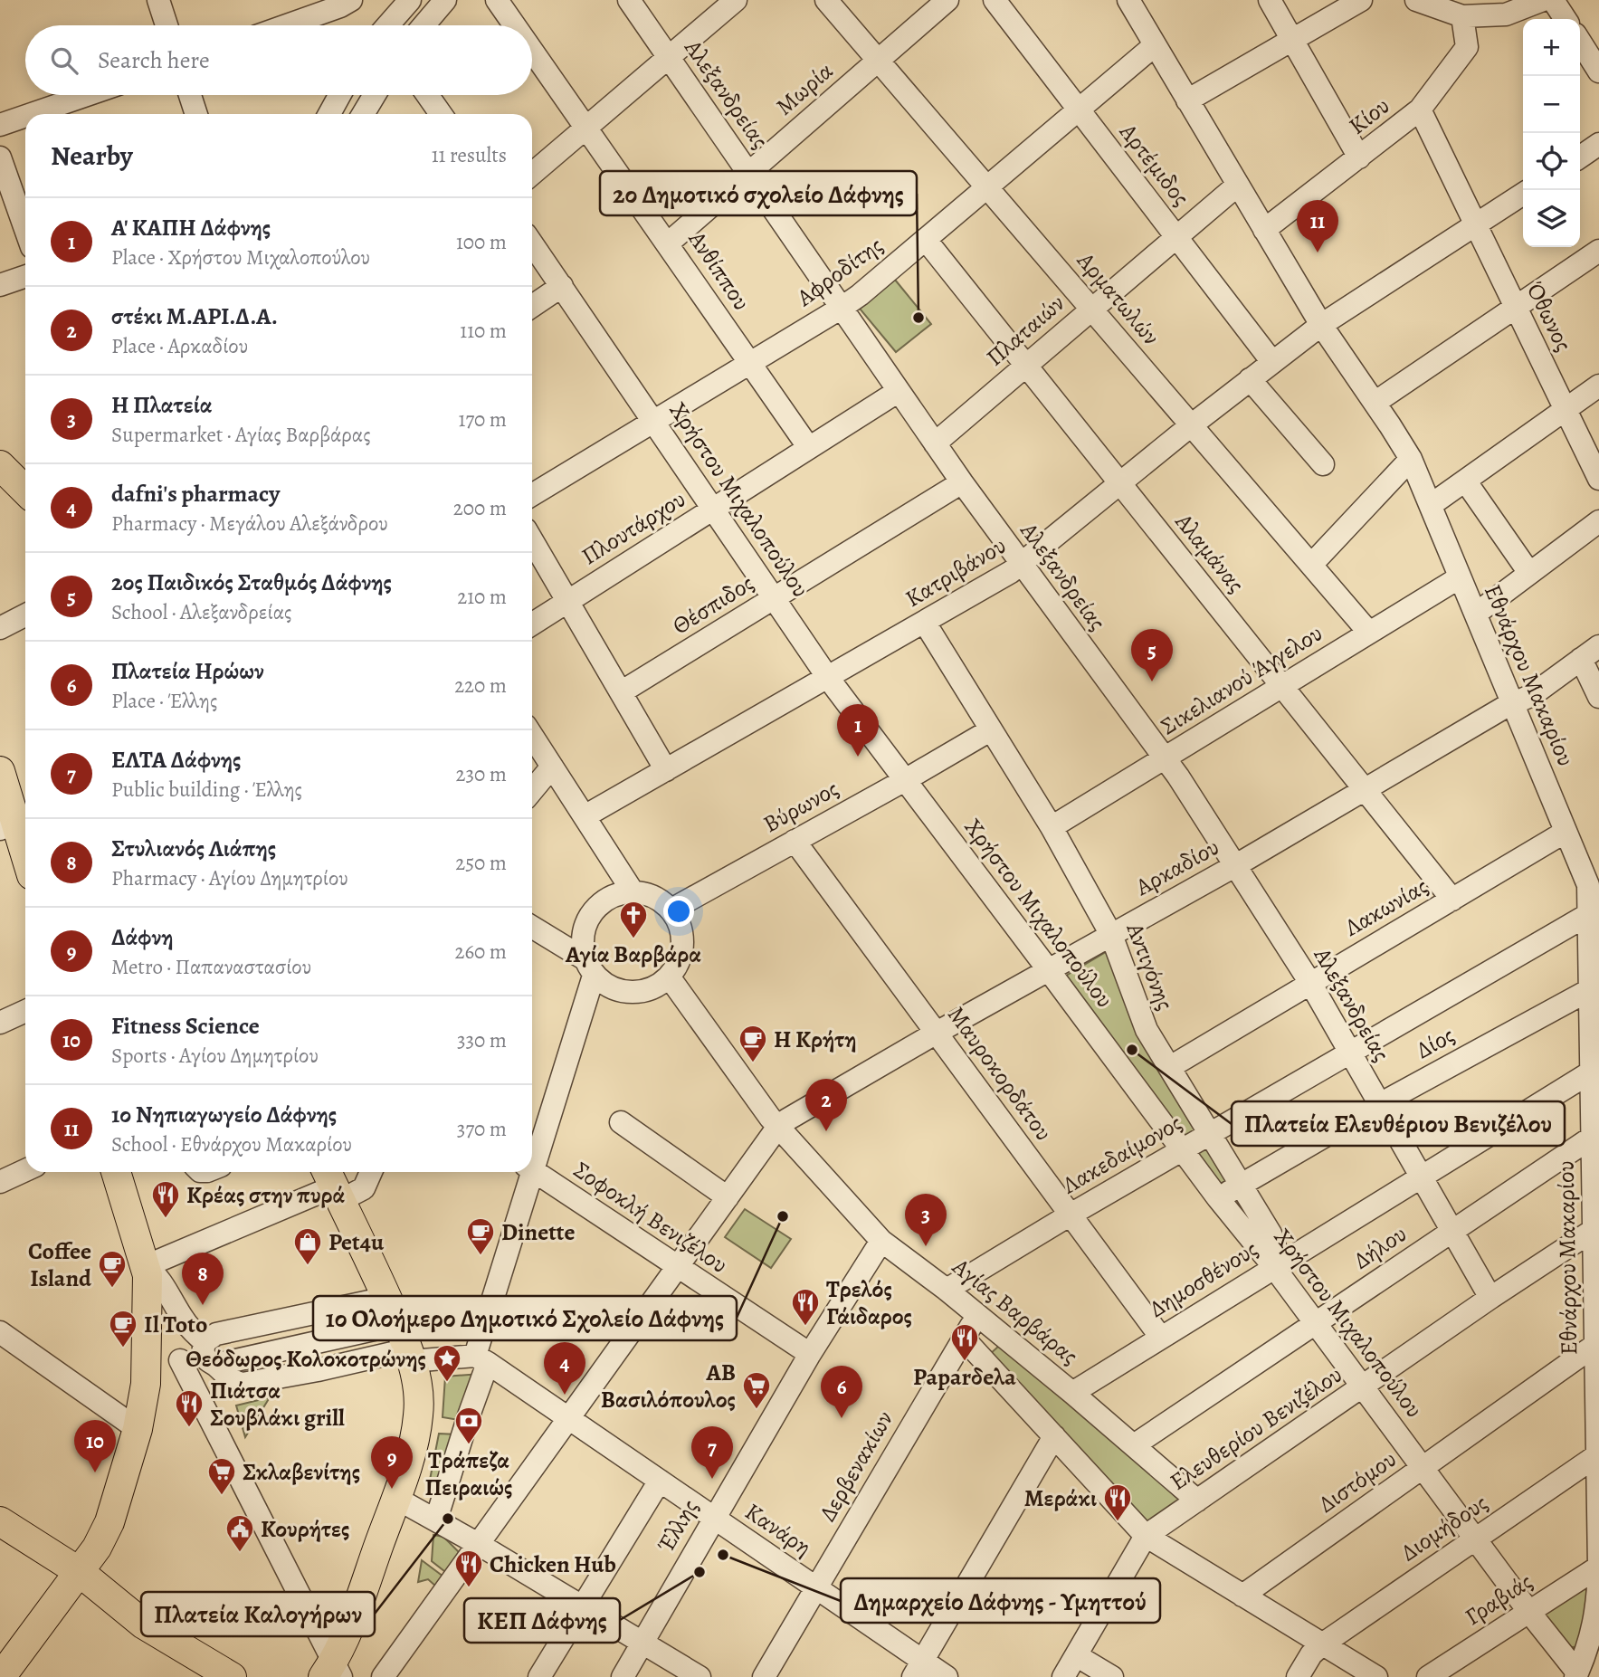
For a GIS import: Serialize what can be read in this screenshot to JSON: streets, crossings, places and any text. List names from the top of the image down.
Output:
{
  "streets": {
    "street": [
      "Μωρία",
      "Αλεξανδρείας",
      "Κίου",
      "Αρτέμιδος",
      "Ανθίππου",
      "Αφροδίτης",
      "Αρματωλών",
      "Όθωνος",
      "Πλαταιών",
      "Χρήστου Μιχαλοπούλου",
      "Πλουτάρχου",
      "Αλαμάνας",
      "Κατριβάνου",
      "Θέσπιδος",
      "Εθνάρχου Μακαρίου",
      "Σικελιανού Άγγελου",
      "Βύρωνος",
      "Αρκαδίου",
      "Λακωνίας",
      "Αντιγόνης",
      "Δίος",
      "Μαυροκορδάτου",
      "Λακεδαίμονος",
      "Σοφοκλή Βενιζέλου",
      "Δήλου",
      "Δημοσθένους",
      "Αγίας Βαρβάρας",
      "Ελευθερίου Βενιζέλου",
      "Δερβενακίων",
      "Διστόμου",
      "Έλλης",
      "Διομήδους",
      "Κανάρη",
      "Γραβιάς"
    ]
  },
  "crossings": [
    ["Μωρία", "Αλεξανδρείας"],
    ["Μωρία", "Ανθίππου"],
    ["Μωρία", "Αρματωλών"],
    ["Αλεξανδρείας", "Αφροδίτης"],
    ["Αλεξανδρείας", "Πλαταιών"],
    ["Αλεξανδρείας", "Πλουτάρχου"],
    ["Αλεξανδρείας", "Κατριβάνου"],
    ["Αλεξανδρείας", "Θέσπιδος"],
    ["Αλεξανδρείας", "Σικελιανού Άγγελου"],
    ["Αλεξανδρείας", "Αρκαδίου"],
    ["Αλεξανδρείας", "Λακωνίας"],
    ["Αλεξανδρείας", "Δίος"],
    ["Αλεξανδρείας", "Λακεδαίμονος"],
    ["Αλεξανδρείας", "Δήλου"],
    ["Αλεξανδρείας", "Δημοσθένους"],
    ["Αλεξανδρείας", "Ελευθερίου Βενιζέλου"],
    ["Κίου", "Όθωνος"],
    ["Κίου", "Εθνάρχου Μακαρίου"],
    ["Αρτέμιδος", "Αφροδίτης"],
    ["Αρτέμιδος", "Πλαταιών"],
    ["Αρτέμιδος", "Κατριβάνου"],
    ["Ανθίππου", "Αφροδίτης"],
    ["Ανθίππου", "Πλουτάρχου"],
    ["Αφροδίτης", "Αρματωλών"],
    ["Αφροδίτης", "Χρήστου Μιχαλοπούλου"],
    ["Αφροδίτης", "Αλαμάνας"],
    ["Αφροδίτης", "Εθνάρχου Μακαρίου"],
    ["Αρματωλών", "Πλαταιών"],
    ["Αρματωλών", "Κατριβάνου"],
    ["Αρματωλών", "Σικελιανού Άγγελου"],
    ["Όθωνος", "Κατριβάνου"],
    ["Πλαταιών", "Αλαμάνας"],
    ["Πλαταιών", "Εθνάρχου Μακαρίου"],
    ["Χρήστου Μιχαλοπούλου", "Πλουτάρχου"],
    ["Χρήστου Μιχαλοπούλου", "Κατριβάνου"],
    ["Χρήστου Μιχαλοπούλου", "Θέσπιδος"],
    ["Χρήστου Μιχαλοπούλου", "Εθνάρχου Μακαρίου"],
    ["Χρήστου Μιχαλοπούλου", "Βύρωνος"],
    ["Χρήστου Μιχαλοπούλου", "Αρκαδίου"],
    ["Χρήστου Μιχαλοπούλου", "Αντιγόνης"],
    ["Χρήστου Μιχαλοπούλου", "Δίος"],
    ["Χρήστου Μιχαλοπούλου", "Λακεδαίμονος"],
    ["Χρήστου Μιχαλοπούλου", "Δήλου"],
    ["Χρήστου Μιχαλοπούλου", "Δημοσθένους"],
    ["Χρήστου Μιχαλοπούλου", "Ελευθερίου Βενιζέλου"],
    ["Χρήστου Μιχαλοπούλου", "Διστόμου"],
    ["Χρήστου Μιχαλοπούλου", "Διομήδους"],
    ["Χρήστου Μιχαλοπούλου", "Γραβιάς"],
    ["Αλαμάνας", "Κατριβάνου"],
    ["Αλαμάνας", "Σικελιανού Άγγελου"],
    ["Αλαμάνας", "Αρκαδίου"],
    ["Αλαμάνας", "Λακωνίας"],
    ["Κατριβάνου", "Εθνάρχου Μακαρίου"],
    ["Κατριβάνου", "Αντιγόνης"],
    ["Εθνάρχου Μακαρίου", "Σικελιανού Άγγελου"],
    ["Εθνάρχου Μακαρίου", "Αρκαδίου"],
    ["Εθνάρχου Μακαρίου", "Λακωνίας"],
    ["Εθνάρχου Μακαρίου", "Δίος"],
    ["Εθνάρχου Μακαρίου", "Λακεδαίμονος"],
    ["Εθνάρχου Μακαρίου", "Δήλου"],
    ["Εθνάρχου Μακαρίου", "Δημοσθένους"],
    ["Εθνάρχου Μακαρίου", "Ελευθερίου Βενιζέλου"],
    ["Εθνάρχου Μακαρίου", "Διστόμου"],
    ["Εθνάρχου Μακαρίου", "Διομήδους"],
    ["Εθνάρχου Μακαρίου", "Γραβιάς"],
    ["Σικελιανού Άγγελου", "Αντιγόνης"],
    ["Βύρωνος", "Αντιγόνης"],
    ["Βύρωνος", "Μαυροκορδάτου"],
    ["Βύρωνος", "Αγίας Βαρβάρας"],
    ["Αρκαδίου", "Αντιγόνης"],
    ["Αρκαδίου", "Μαυροκορδάτου"],
    ["Αρκαδίου", "Αγίας Βαρβάρας"],
    ["Λακωνίας", "Αντιγόνης"],
    ["Αντιγόνης", "Δίος"],
    ["Αντιγόνης", "Λακεδαίμονος"],
    ["Αντιγόνης", "Δημοσθένους"],
    ["Μαυροκορδάτου", "Λακεδαίμονος"],
    ["Μαυροκορδάτου", "Δημοσθένους"],
    ["Λακεδαίμονος", "Αγίας Βαρβάρας"],
    ["Σοφοκλή Βενιζέλου", "Έλλης"],
    ["Δήλου", "Αγίας Βαρβάρας"],
    ["Δημοσθένους", "Αγίας Βαρβάρας"],
    ["Αγίας Βαρβάρας", "Ελευθερίου Βενιζέλου"],
    ["Αγίας Βαρβάρας", "Δερβενακίων"],
    ["Αγίας Βαρβάρας", "Έλλης"],
    ["Δερβενακίων", "Κανάρη"],
    ["Έλλης", "Κανάρη"]
  ],
  "places": {
    "other": [
      "2ο Δημοτικό σχολείο Δάφνης",
      "Πλατεία Ελευθέριου Βενιζέλου",
      "1ο Ολοήμερο Δημοτικό Σχολείο Δάφνης",
      "Πλατεία Καλογήρων",
      "Δημαρχείο Δάφνης - Υμηττού",
      "ΚΕΠ Δάφνης"
    ],
    "church": ["Αγία Βαρβάρα"],
    "cafe": [
      "Η Κρήτη",
      "Dinette",
      "Coffee Island",
      "Il Toto"
    ],
    "restaurant": [
      "Κρέας στην πυρά",
      "Τρελός Γάιδαρος",
      "Paparδeλa",
      "Πιάτσα Σουβλάκι grill",
      "Μεράκι",
      "Chicken Hub"
    ],
    "shop": ["Pet4u"],
    "place": ["Θεόδωρος Κολοκοτρώνης"],
    "supermarket": ["ΑΒ Βασιλόπουλος", "Σκλαβενίτης"],
    "bank": ["Τράπεζα Πειραιώς"],
    "public building": ["Κουρήτες"]
  },
  "page": {
    "map_buttons": ["+", "−"],
    "search": "Search here",
    "heading": ["Nearby", "11 results"],
    "list": [
      {
        "mark": "1",
        "name": "Α' ΚΑΠΗ Δάφνης",
        "note": "Place · Χρήστου Μιχαλοπούλου",
        "value": "100 m"
      },
      {
        "mark": "2",
        "name": "στέκι Μ.ΑΡΙ.Δ.Α.",
        "note": "Place · Αρκαδίου",
        "value": "110 m"
      },
      {
        "mark": "3",
        "name": "Η Πλατεία",
        "note": "Supermarket · Αγίας Βαρβάρας",
        "value": "170 m"
      },
      {
        "mark": "4",
        "name": "dafni's pharmacy",
        "note": "Pharmacy · Μεγάλου Αλεξάνδρου",
        "value": "200 m"
      },
      {
        "mark": "5",
        "name": "2ος Παιδικός Σταθμός Δάφνης",
        "note": "School · Αλεξανδρείας",
        "value": "210 m"
      },
      {
        "mark": "6",
        "name": "Πλατεία Ηρώων",
        "note": "Place · Έλλης",
        "value": "220 m"
      },
      {
        "mark": "7",
        "name": "ΕΛΤΑ Δάφνης",
        "note": "Public building · Έλλης",
        "value": "230 m"
      },
      {
        "mark": "8",
        "name": "Στυλιανός Λιάπης",
        "note": "Pharmacy · Αγίου Δημητρίου",
        "value": "250 m"
      },
      {
        "mark": "9",
        "name": "Δάφνη",
        "note": "Metro · Παπαναστασίου",
        "value": "260 m"
      },
      {
        "mark": "10",
        "name": "Fitness Science",
        "note": "Sports · Αγίου Δημητρίου",
        "value": "330 m"
      },
      {
        "mark": "11",
        "name": "1ο Νηπιαγωγείο Δάφνης",
        "note": "School · Εθνάρχου Μακαρίου",
        "value": "370 m"
      }
    ],
    "pins": [
      "11",
      "5",
      "1",
      "2",
      "3",
      "8",
      "4",
      "6",
      "10",
      "7",
      "9"
    ]
  }
}
